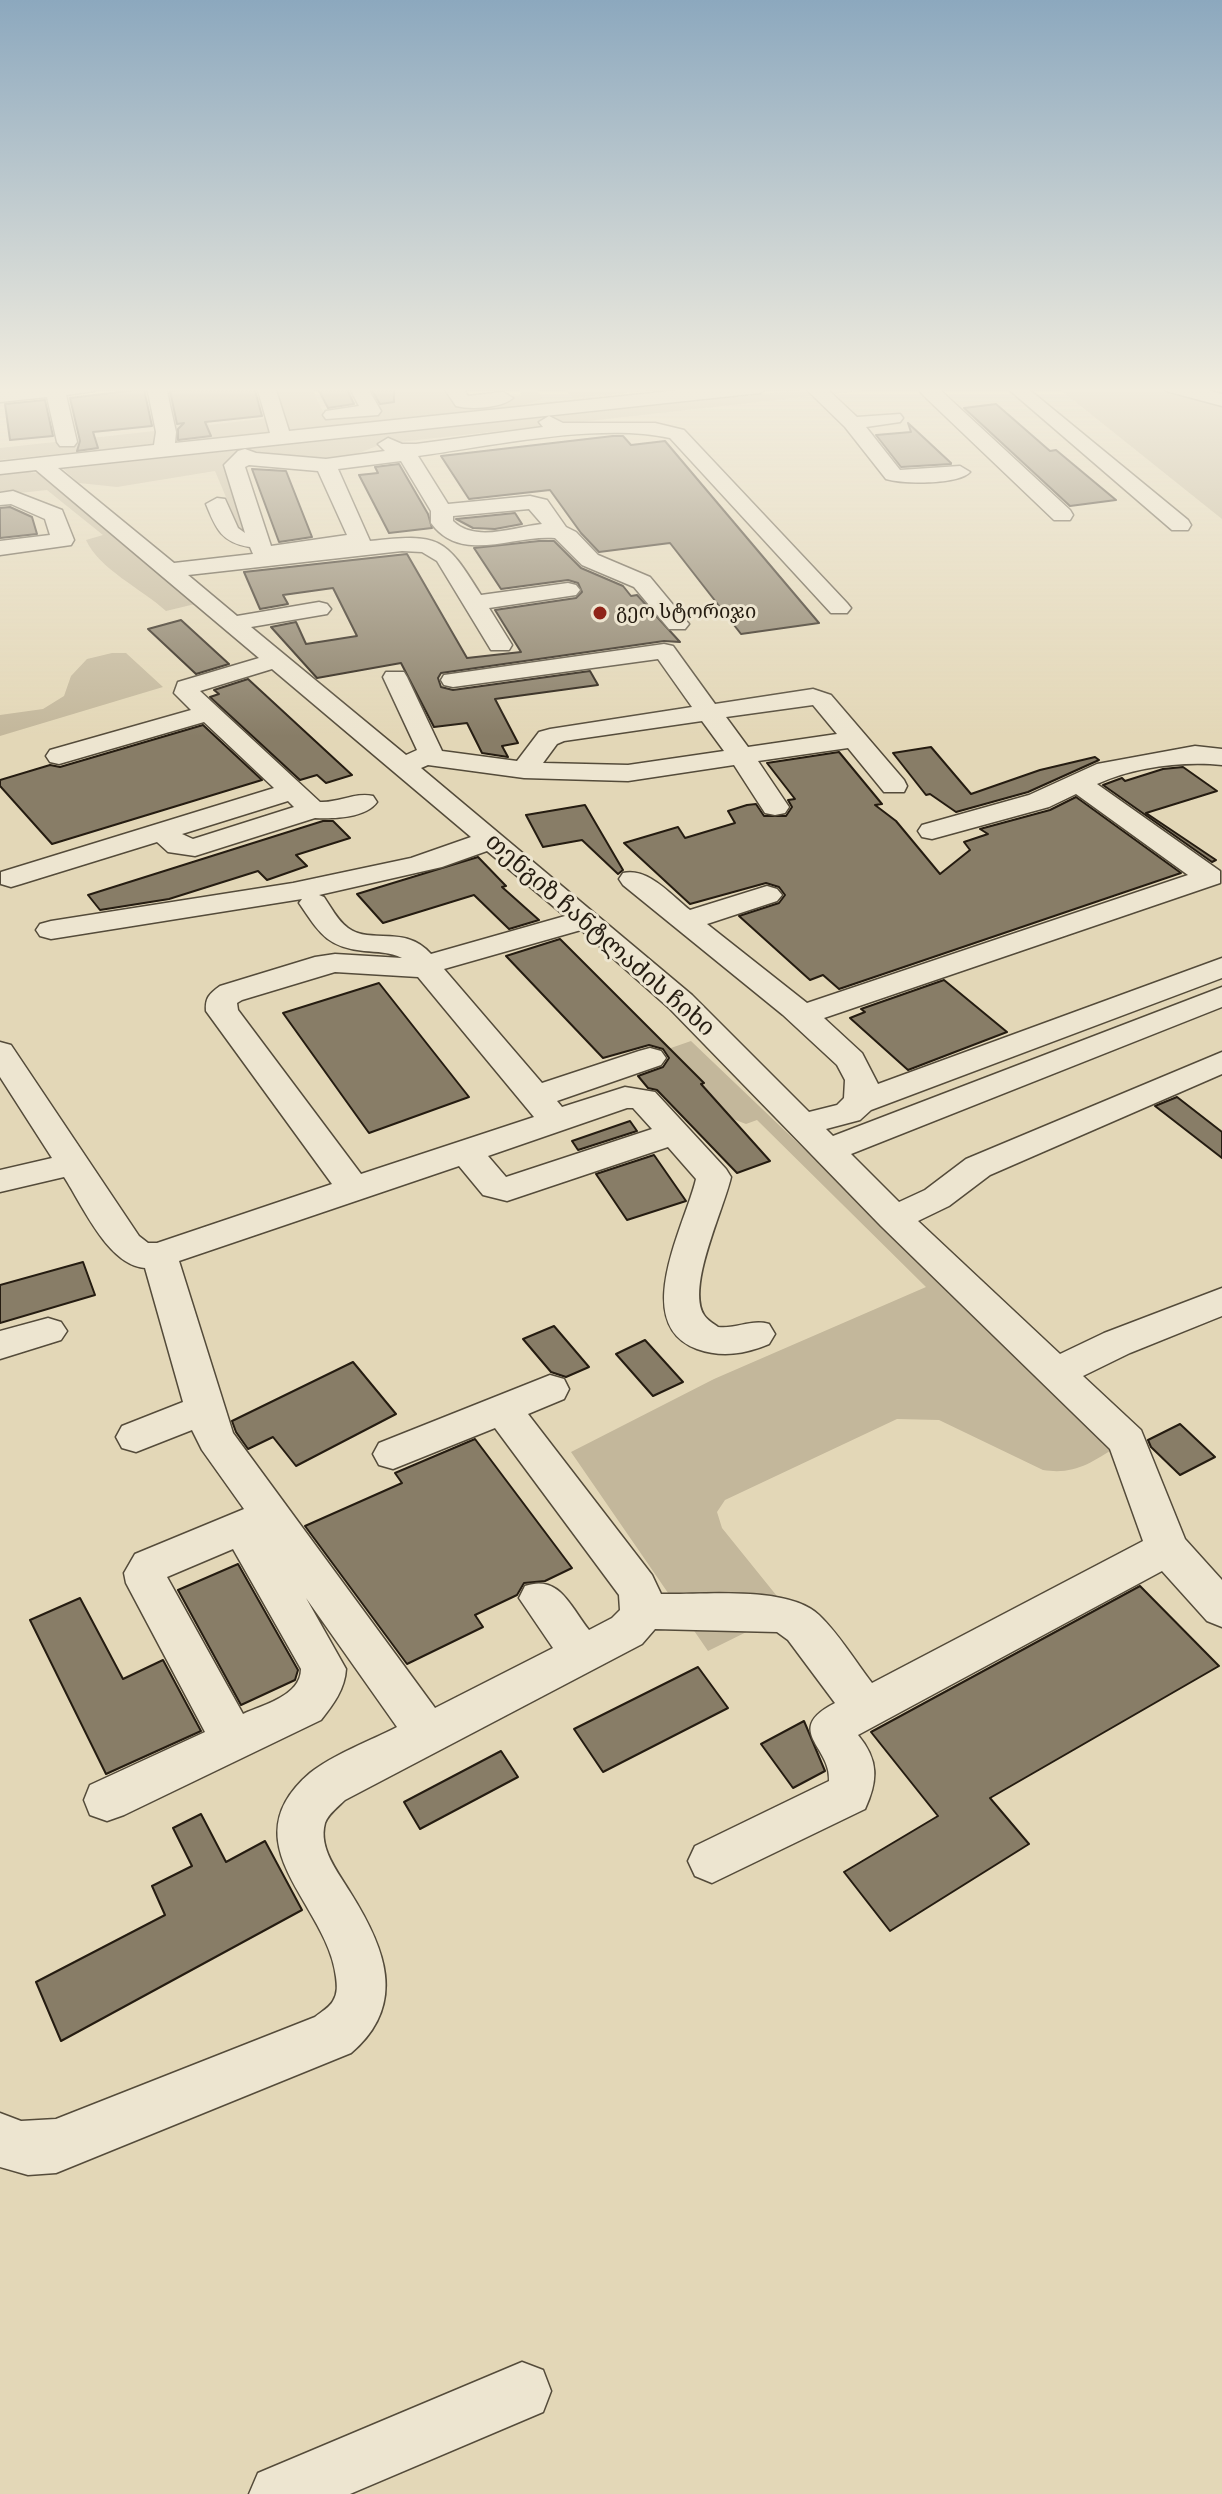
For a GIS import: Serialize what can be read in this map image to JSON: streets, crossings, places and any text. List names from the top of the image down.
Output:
{
  "streets": {
    "street": ["თენგიზ ჩანტლაძის ჩიხი"]
  },
  "places": ["გეო სტორიჯი"]
}
